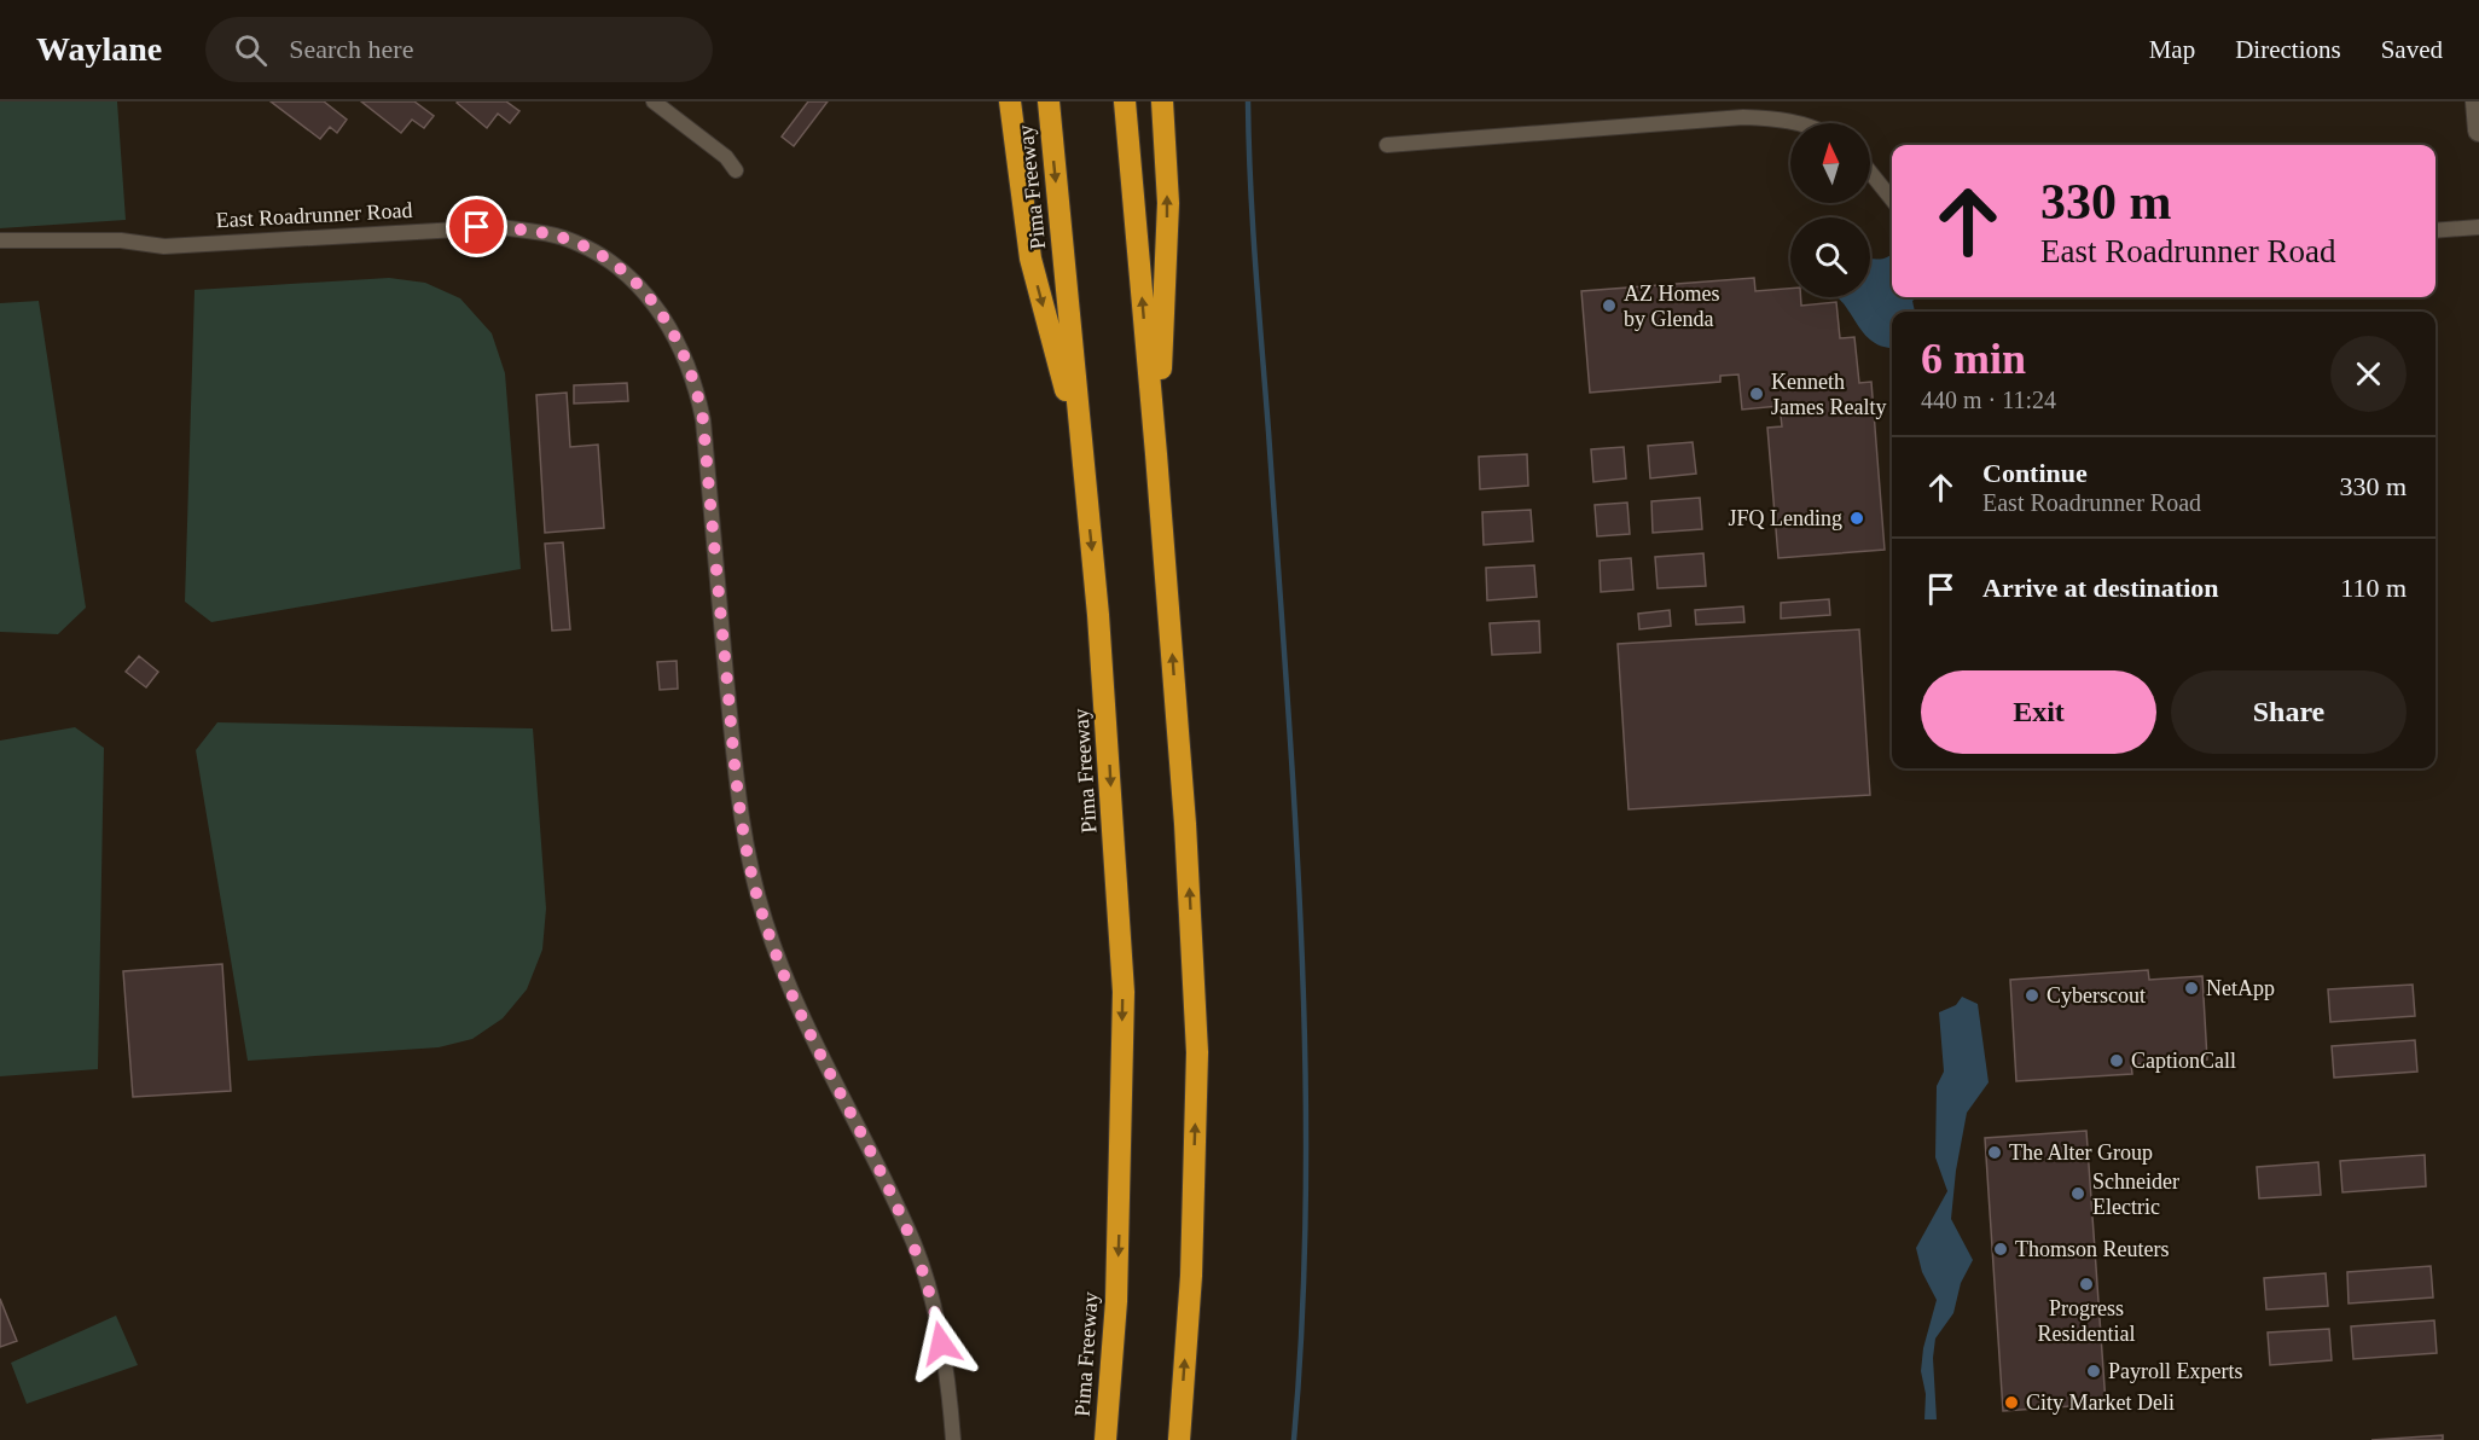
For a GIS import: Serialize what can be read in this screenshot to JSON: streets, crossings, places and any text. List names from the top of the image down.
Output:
{
  "streets": {
    "highway": ["Pima Freeway"],
    "street": ["East Roadrunner Road"]
  },
  "places": [
    "AZ Homes by Glenda",
    "Kenneth James Realty",
    "JFQ Lending",
    "NetApp",
    "Cyberscout",
    "CaptionCall",
    "The Alter Group",
    "Schneider Electric",
    "Thomson Reuters",
    "Progress Residential",
    "Payroll Experts",
    "City Market Deli"
  ],
  "north": "top",
  "page": {
    "header": "Waylane",
    "search": "Search here",
    "nav": ["Map", "Directions", "Saved"],
    "turn": ["330 m", "East Roadrunner Road"],
    "heading": ["6 min", "440 m · 11:24"],
    "list": [
      {
        "name": "Continue",
        "note": "East Roadrunner Road",
        "value": "330 m"
      },
      {
        "name": "Arrive at destination",
        "value": "110 m"
      }
    ],
    "buttons": ["Exit", "Share"]
  }
}
